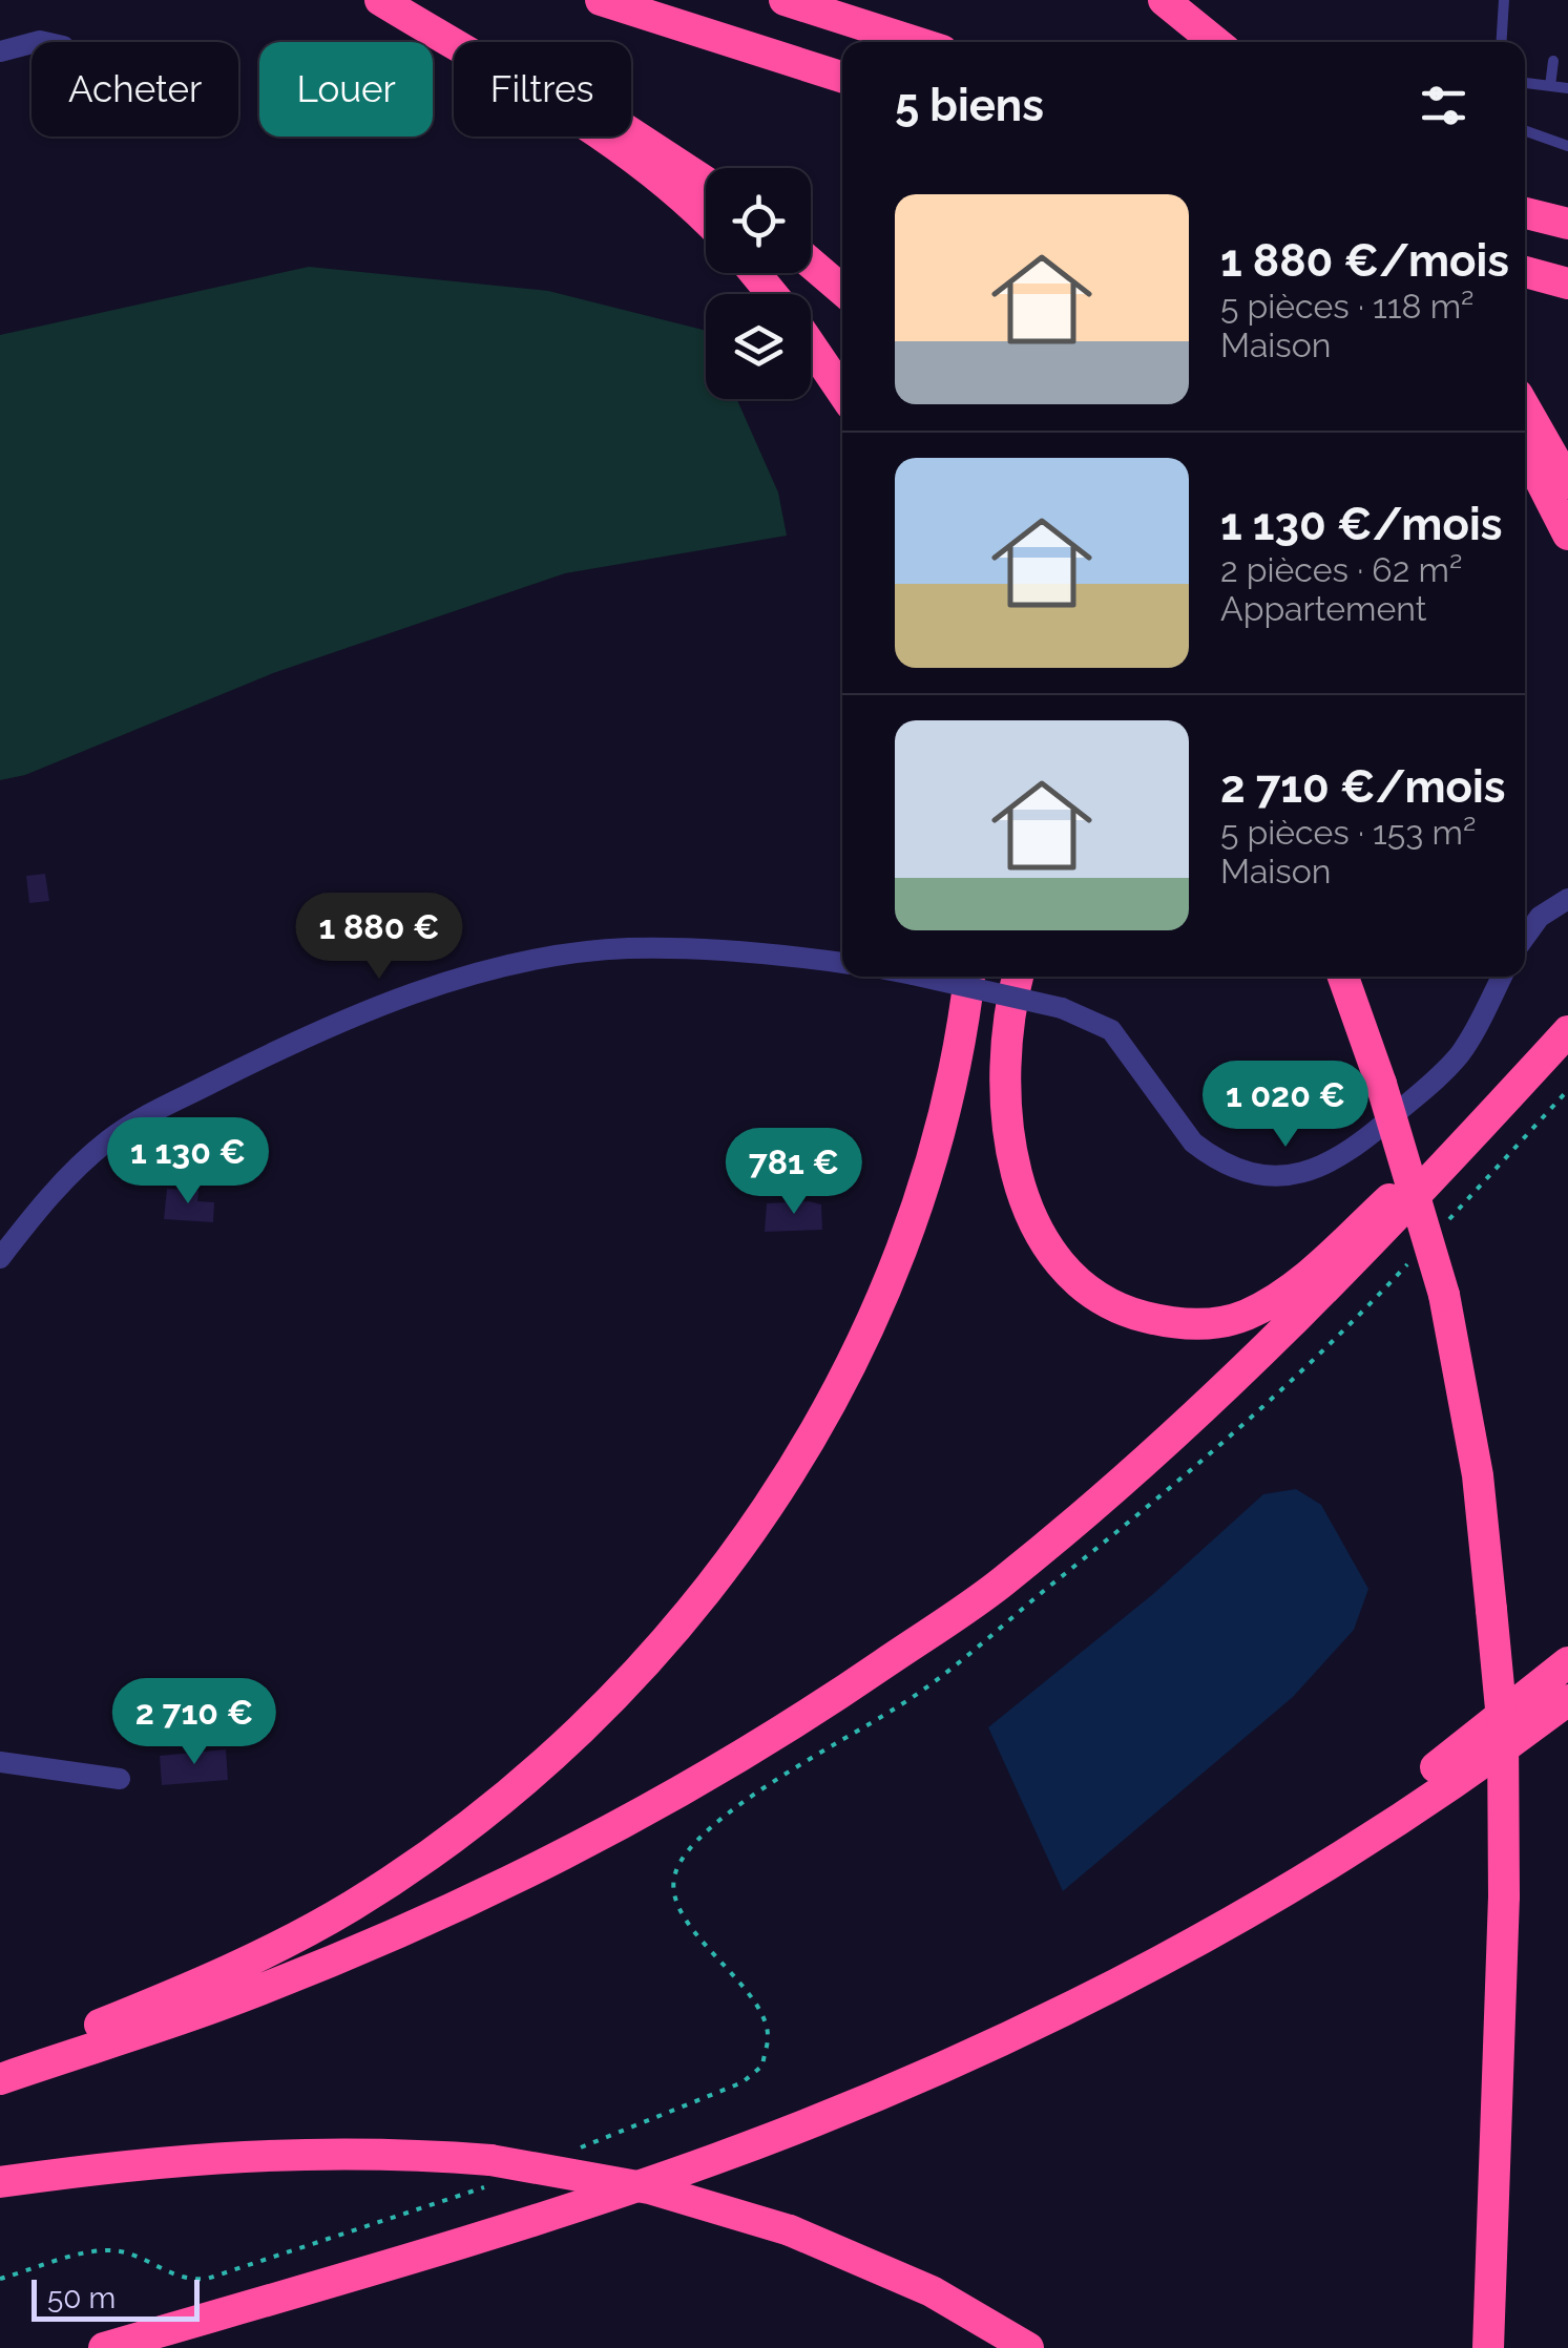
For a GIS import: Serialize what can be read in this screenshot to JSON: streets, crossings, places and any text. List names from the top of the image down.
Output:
{
  "scale_bar": "50 m",
  "page": {
    "chip": ["Acheter", "Louer", "Filtres"],
    "heading": "5 biens",
    "list": [
      {
        "name": "1 880 €/mois",
        "note": "5 pièces · 118 m² · Maison"
      },
      {
        "name": "1 130 €/mois",
        "note": "2 pièces · 62 m² · Appartement"
      },
      {
        "name": "2 710 €/mois",
        "note": "5 pièces · 153 m² · Maison"
      }
    ],
    "price": [
      "1 880 €",
      "1 020 €",
      "1 130 €",
      "781 €",
      "2 710 €"
    ],
    "scale": "50 m"
  }
}
